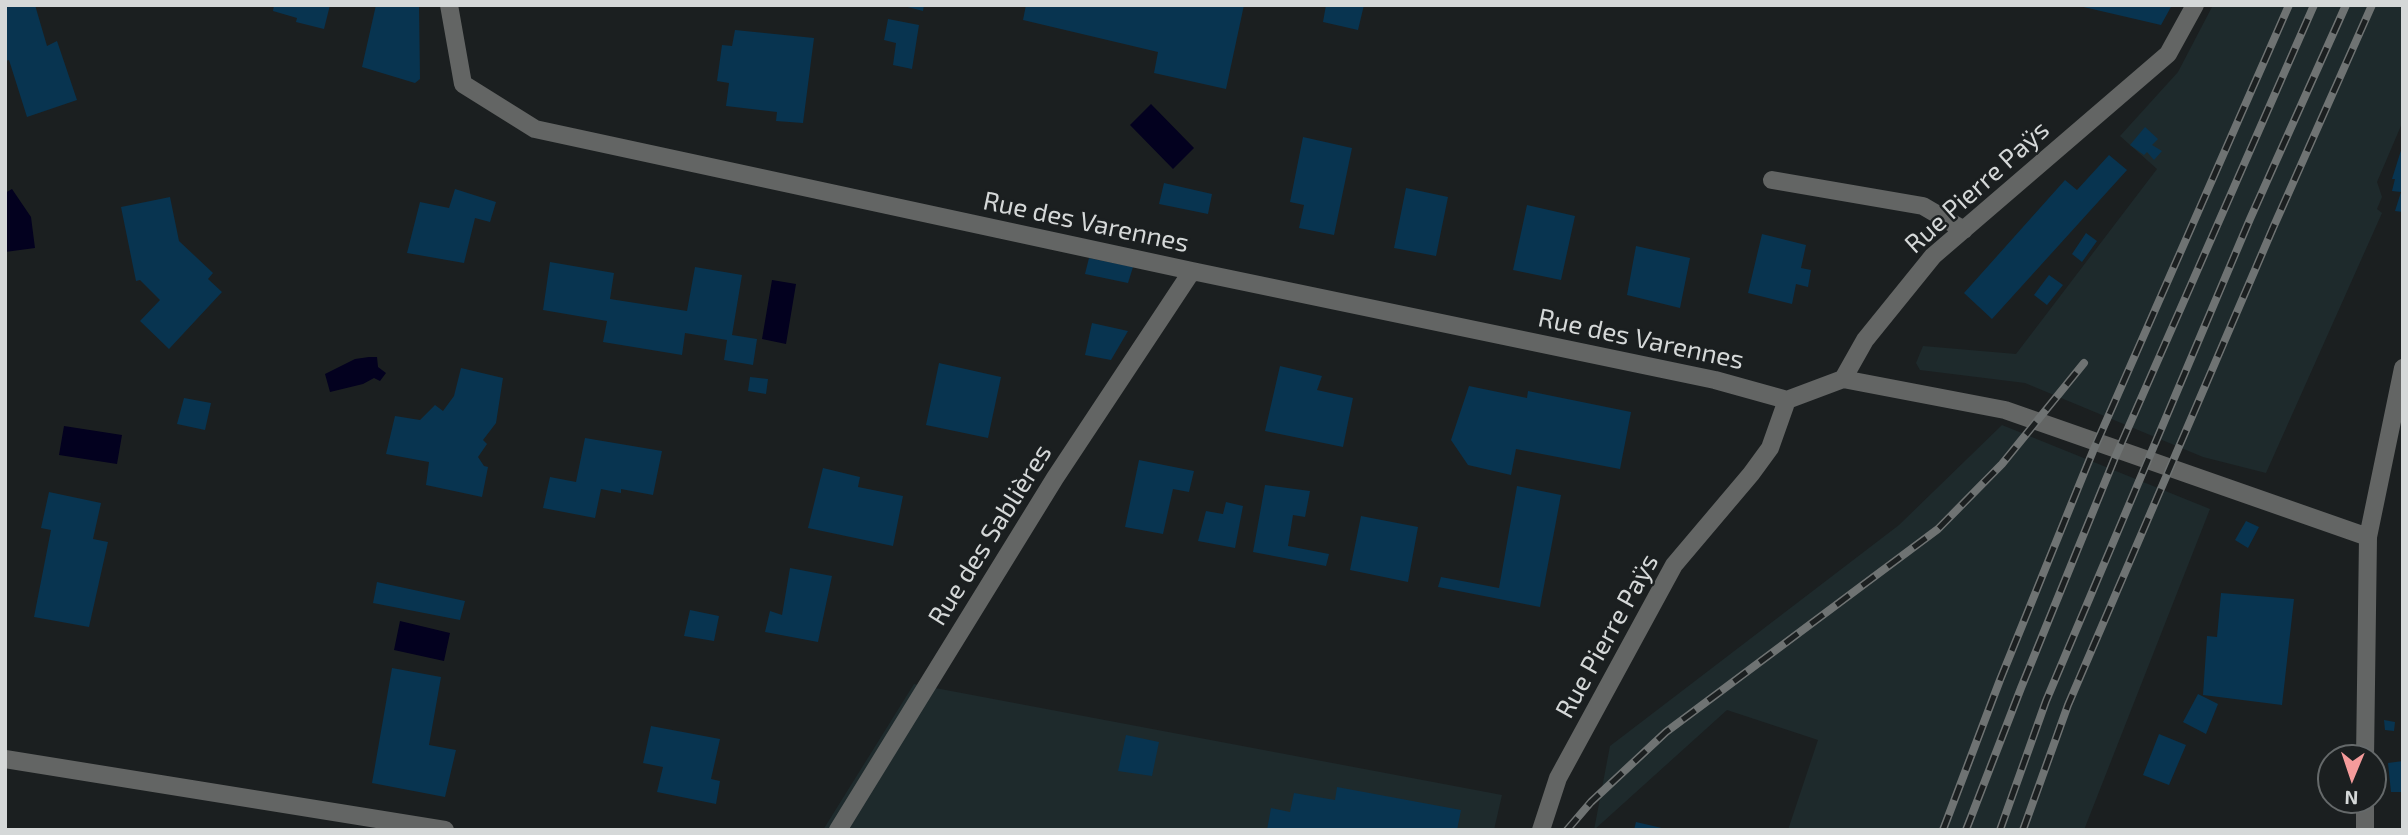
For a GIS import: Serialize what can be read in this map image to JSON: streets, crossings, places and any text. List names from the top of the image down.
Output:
{
  "streets": {
    "street": ["Rue Pierre Paÿs", "Rue des Varennes", "Rue des Sablières"]
  },
  "crossings": [
    ["Rue Pierre Paÿs", "Rue des Varennes"],
    ["Rue des Varennes", "Rue des Sablières"]
  ],
  "north": "bottom"
}
